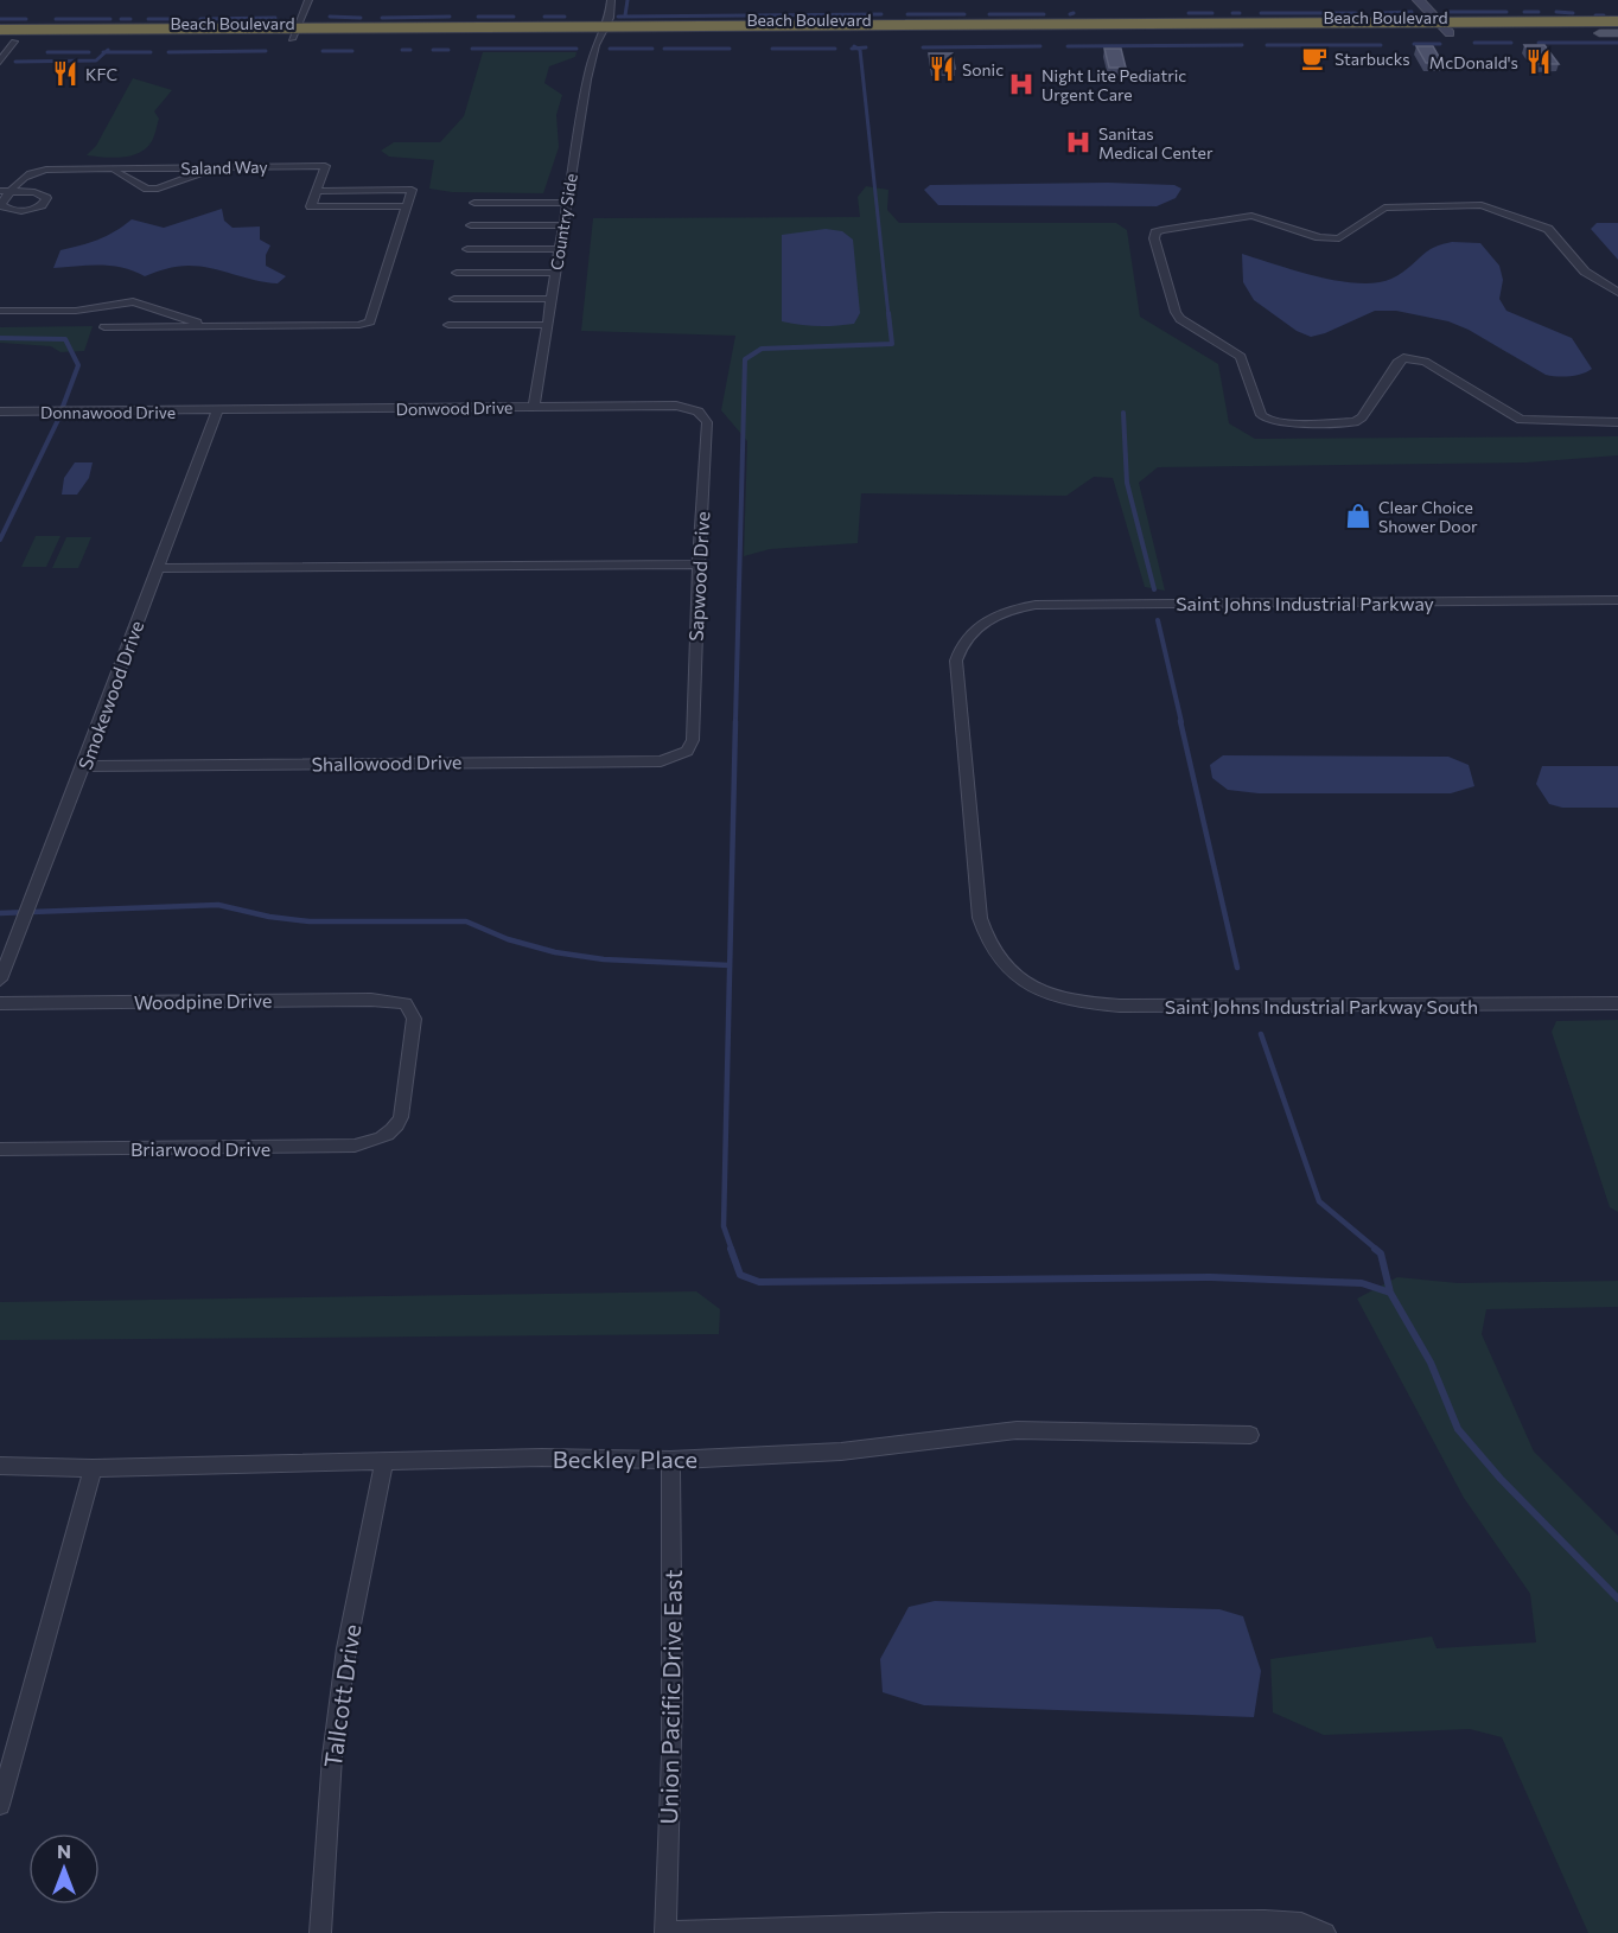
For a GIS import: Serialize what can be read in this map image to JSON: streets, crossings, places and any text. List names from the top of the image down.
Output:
{
  "streets": {
    "highway": ["Beach Boulevard"],
    "street": [
      "Saland Way",
      "Country Side",
      "Donwood Drive",
      "Donnawood Drive",
      "Sapwood Drive",
      "Saint Johns Industrial Parkway",
      "Smokewood Drive",
      "Shallowood Drive",
      "Woodpine Drive",
      "Saint Johns Industrial Parkway South",
      "Briarwood Drive",
      "Beckley Place",
      "Tallcott Drive",
      "Union Pacific Drive East"
    ]
  },
  "crossings": [
    ["Beach Boulevard", "Country Side"],
    ["Country Side", "Donwood Drive"],
    ["Donwood Drive", "Donnawood Drive"],
    ["Donwood Drive", "Sapwood Drive"],
    ["Donwood Drive", "Smokewood Drive"],
    ["Donnawood Drive", "Smokewood Drive"],
    ["Sapwood Drive", "Shallowood Drive"],
    ["Saint Johns Industrial Parkway", "Saint Johns Industrial Parkway South"],
    ["Smokewood Drive", "Shallowood Drive"],
    ["Woodpine Drive", "Briarwood Drive"],
    ["Beckley Place", "Tallcott Drive"],
    ["Beckley Place", "Union Pacific Drive East"]
  ],
  "places": {
    "cafe": ["Starbucks"],
    "restaurant": ["McDonald's", "Sonic", "KFC"],
    "hospital": ["Night Lite Pediatric Urgent Care", "Sanitas Medical Center"],
    "shop": ["Clear Choice Shower Door"]
  },
  "north": "top"
}
